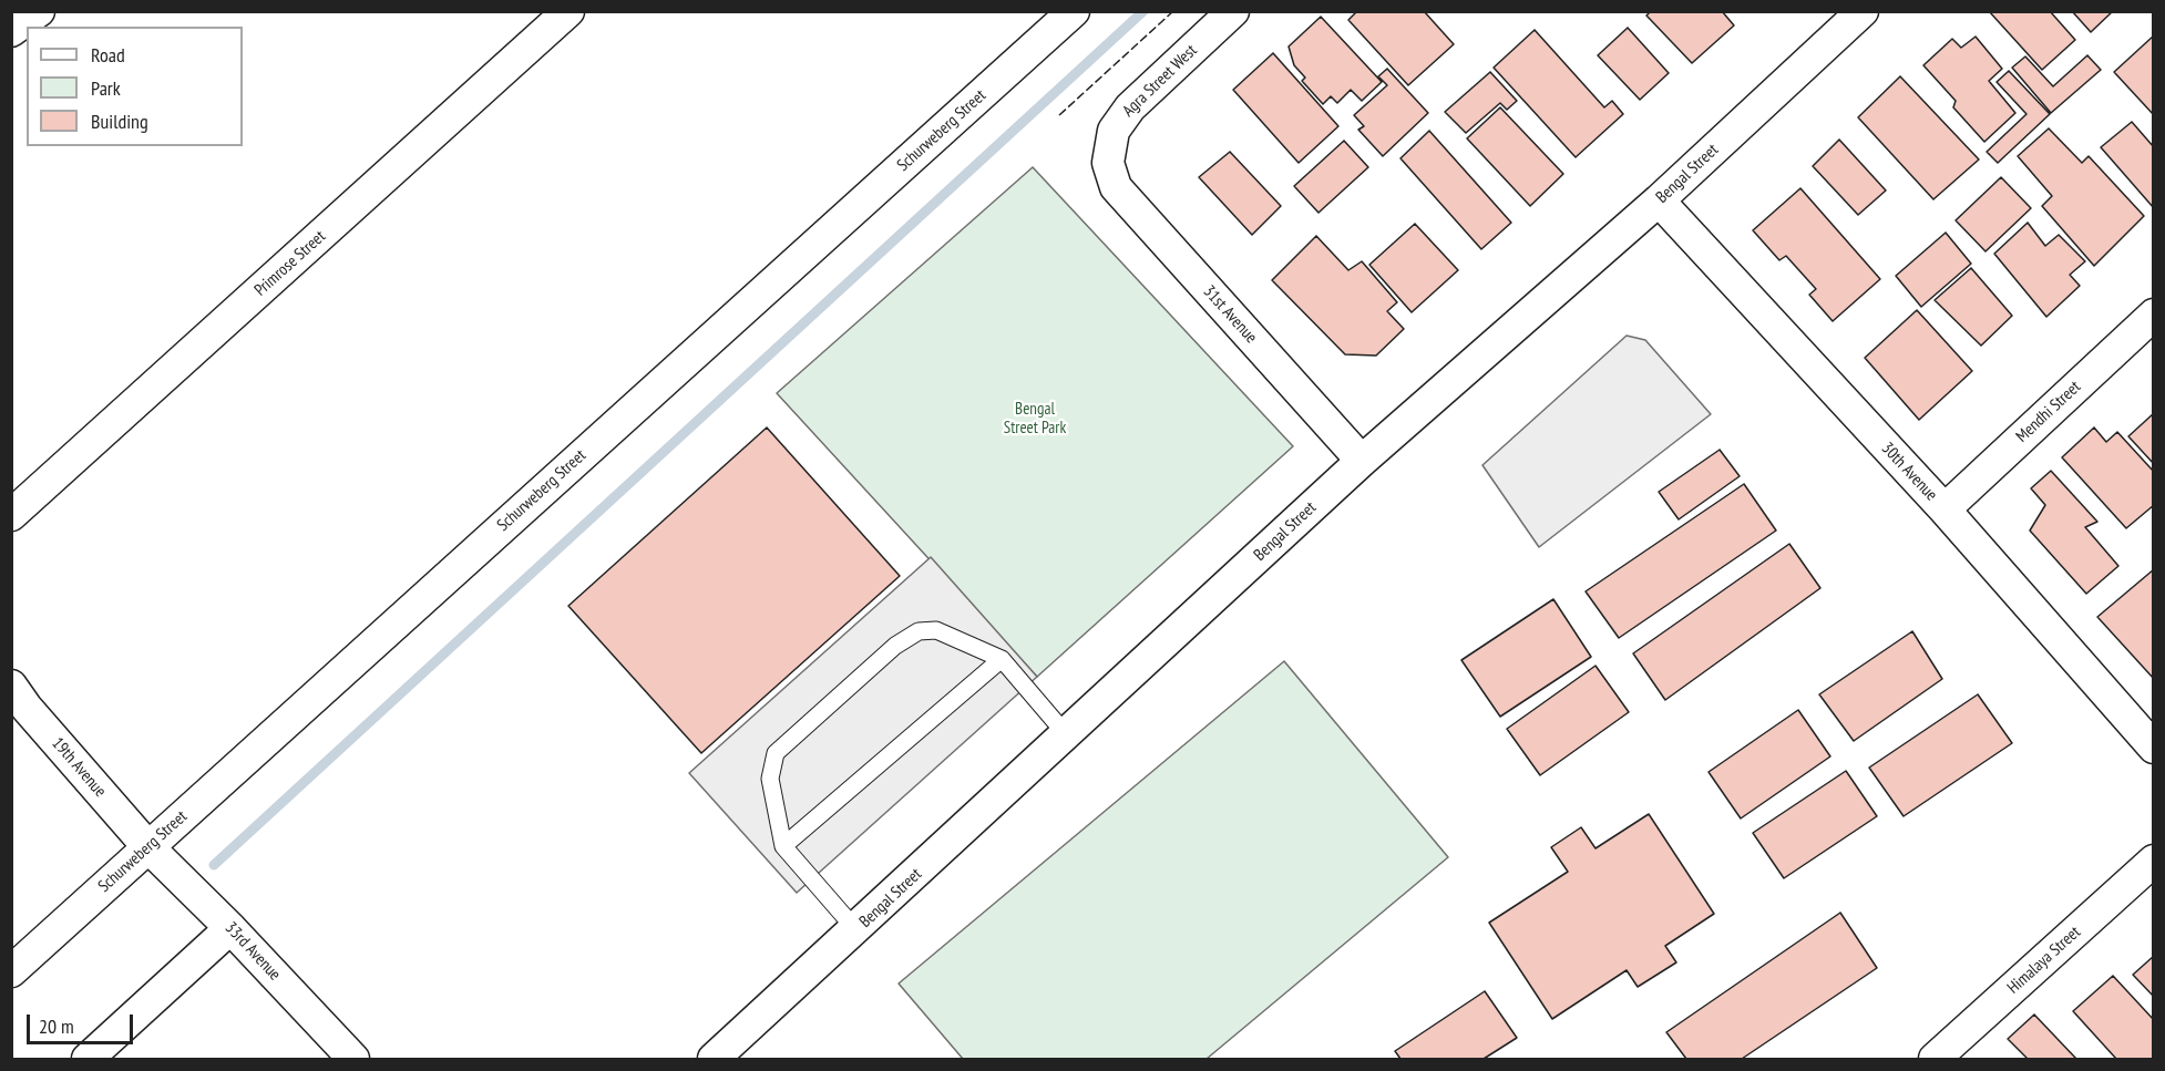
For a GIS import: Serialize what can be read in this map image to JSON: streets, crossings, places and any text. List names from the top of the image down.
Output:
{
  "streets": {
    "street": [
      "Agra Street West",
      "Schurweberg Street",
      "Bengal Street",
      "Primrose Street",
      "31st Avenue",
      "Mendhi Street",
      "30th Avenue",
      "19th Avenue",
      "33rd Avenue",
      "Himalaya Street"
    ]
  },
  "crossings": [
    ["Agra Street West", "31st Avenue"],
    ["Schurweberg Street", "19th Avenue"],
    ["Schurweberg Street", "33rd Avenue"],
    ["Bengal Street", "31st Avenue"],
    ["Bengal Street", "30th Avenue"],
    ["Mendhi Street", "30th Avenue"],
    ["19th Avenue", "33rd Avenue"]
  ],
  "parks": ["Bengal Street Park"],
  "legend": ["Road", "Park", "Building"],
  "scale_bar": "20 m"
}
